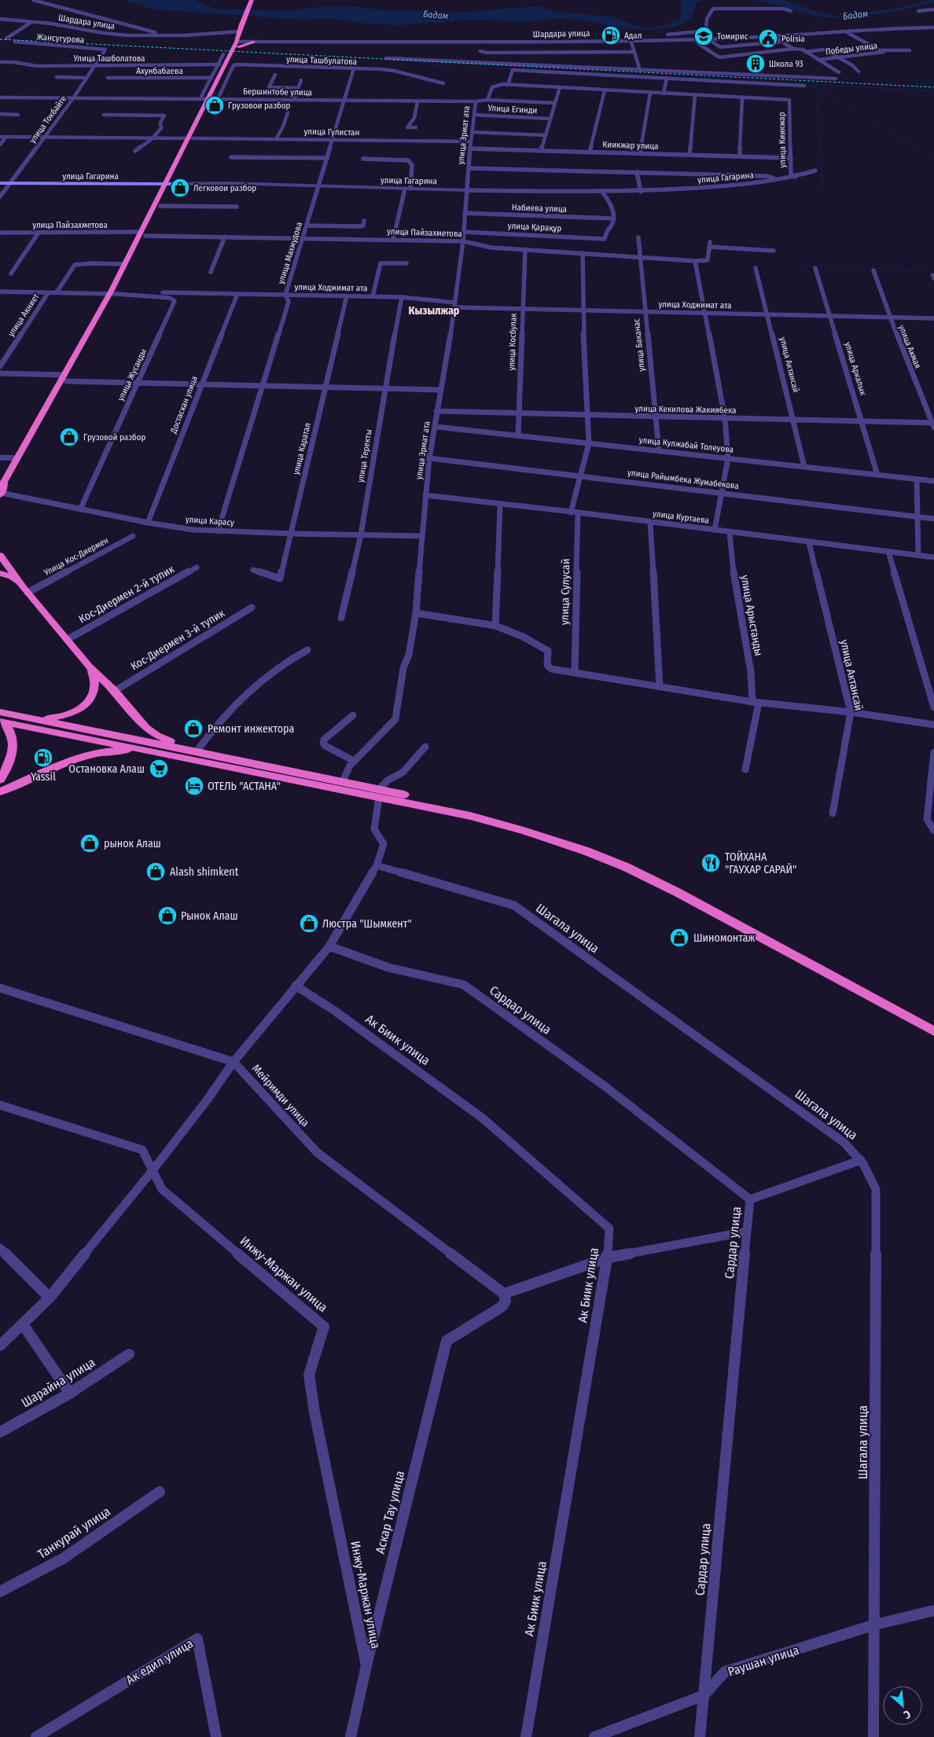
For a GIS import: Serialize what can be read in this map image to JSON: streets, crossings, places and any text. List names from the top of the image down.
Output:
{
  "streets": {
    "main road": ["улица Гагарина"],
    "street": [
      "Шардара улица",
      "Жансугурова",
      "Победы улица",
      "Улица Ташболатова",
      "улица Ташбулатова",
      "Ахунбабаева",
      "Бершинтобе улица",
      "Улица Егинди",
      "улица Токбайге",
      "улица Гулистан",
      "улица Эрмат ата",
      "улица Киикжар",
      "Киикжар улица",
      "Набиева улица",
      "улица Пайзахметова",
      "улица Қарақұр",
      "улица Махмудова",
      "улица Ходжимат ата",
      "улица Акниет",
      "улица Косбулак",
      "улица Баканас",
      "улица Акмая",
      "улица Актансай",
      "улица Аркалык",
      "улица Жусанды",
      "Достаскан улица",
      "улица Кекилова Жакиябека",
      "улица Кулжабай Толеуова",
      "улица Каратал",
      "улица Теректы",
      "улица Райымбека Жумабекова",
      "улица Куртаева",
      "улица Карасу",
      "Улица Кос-Диермен",
      "улица Сулусай",
      "Кос-Диермен 2-й тупик",
      "улица Арыстанды",
      "Кос-Диермен 3-й тупик",
      "Шагала улица",
      "Сардар улица",
      "Ак Биик улица",
      "Мейримди улица",
      "Инжу-Маржан улица",
      "Шарайна улица",
      "Аскар Тау улица",
      "Танкурай улица",
      "Раушан улица",
      "Ак едил улица"
    ]
  },
  "crossings": [
    ["Жансугурова", "улица Токбайге"],
    ["Улица Ташболатова", "улица Токбайге"],
    ["улица Ташбулатова", "Бершинтобе улица"],
    ["улица Ташбулатова", "улица Махмудова"],
    ["Бершинтобе улица", "Улица Егинди"],
    ["Бершинтобе улица", "улица Токбайге"],
    ["Бершинтобе улица", "улица Эрмат ата"],
    ["Бершинтобе улица", "улица Махмудова"],
    ["Улица Егинди", "улица Эрмат ата"],
    ["Улица Егинди", "Киикжар улица"],
    ["улица Токбайге", "улица Гулистан"],
    ["улица Токбайге", "улица Гагарина"],
    ["улица Гулистан", "улица Эрмат ата"],
    ["улица Гулистан", "улица Махмудова"],
    ["улица Эрмат ата", "Киикжар улица"],
    ["улица Эрмат ата", "улица Гагарина"],
    ["улица Эрмат ата", "Набиева улица"],
    ["улица Эрмат ата", "улица Пайзахметова"],
    ["улица Эрмат ата", "улица Қарақұр"],
    ["улица Эрмат ата", "улица Ходжимат ата"],
    ["улица Эрмат ата", "улица Кекилова Жакиябека"],
    ["улица Эрмат ата", "улица Кулжабай Толеуова"],
    ["улица Эрмат ата", "улица Райымбека Жумабекова"],
    ["улица Эрмат ата", "улица Куртаева"],
    ["улица Эрмат ата", "улица Карасу"],
    ["улица Киикжар", "Киикжар улица"],
    ["улица Киикжар", "улица Гагарина"],
    ["улица Гагарина", "улица Махмудова"],
    ["Набиева улица", "улица Қарақұр"],
    ["улица Пайзахметова", "улица Махмудова"],
    ["улица Пайзахметова", "улица Косбулак"],
    ["улица Пайзахметова", "улица Баканас"],
    ["улица Пайзахметова", "улица Сулусай"],
    ["улица Махмудова", "улица Ходжимат ата"],
    ["улица Махмудова", "улица Карасу"],
    ["улица Ходжимат ата", "улица Акниет"],
    ["улица Ходжимат ата", "улица Косбулак"],
    ["улица Ходжимат ата", "улица Баканас"],
    ["улица Ходжимат ата", "улица Акмая"],
    ["улица Ходжимат ата", "улица Актансай"],
    ["улица Ходжимат ата", "улица Аркалык"],
    ["улица Ходжимат ата", "улица Жусанды"],
    ["улица Ходжимат ата", "Достаскан улица"],
    ["улица Ходжимат ата", "улица Каратал"],
    ["улица Ходжимат ата", "улица Теректы"],
    ["улица Ходжимат ата", "улица Сулусай"],
    ["улица Косбулак", "улица Кекилова Жакиябека"],
    ["улица Косбулак", "улица Кулжабай Толеуова"],
    ["улица Баканас", "улица Кекилова Жакиябека"],
    ["улица Баканас", "улица Кулжабай Толеуова"],
    ["улица Акмая", "улица Кекилова Жакиябека"],
    ["улица Актансай", "улица Кекилова Жакиябека"],
    ["улица Актансай", "улица Кулжабай Толеуова"],
    ["улица Актансай", "улица Куртаева"],
    ["улица Аркалык", "улица Кекилова Жакиябека"],
    ["улица Аркалык", "улица Кулжабай Толеуова"],
    ["улица Жусанды", "улица Карасу"],
    ["Достаскан улица", "улица Карасу"],
    ["улица Кекилова Жакиябека", "улица Сулусай"],
    ["улица Кулжабай Толеуова", "улица Сулусай"],
    ["улица Каратал", "улица Карасу"],
    ["улица Теректы", "улица Карасу"],
    ["улица Райымбека Жумабекова", "улица Сулусай"],
    ["улица Куртаева", "улица Сулусай"],
    ["улица Куртаева", "улица Арыстанды"],
    ["Шагала улица", "Раушан улица"],
    ["Сардар улица", "Раушан улица"],
    ["Мейримди улица", "Аскар Тау улица"],
    ["Инжу-Маржан улица", "Аскар Тау улица"]
  ],
  "districts": ["Кызылжар"],
  "water": ["Бадам"],
  "places": {
    "fuel station": ["Адал", "Yassil"],
    "school or university": ["Томирис"],
    "public building": ["Polisia"],
    "building": ["Школа 93"],
    "shop": [
      "Грузовои разбор",
      "Легковои разбор",
      "Грузовой разбор",
      "Ремонт инжектора",
      "рынок Алаш",
      "Alash shimkent",
      "Рынок Алаш",
      "Люстра \"Шымкент\"",
      "Шиномонтаж"
    ],
    "supermarket": ["Остановка Алаш"],
    "hotel": ["ОТЕЛЬ \"АСТАНА\""],
    "restaurant": ["ТОЙХАНА \"ГАУХАР САРАЙ\""]
  },
  "north": "bottom right"
}
